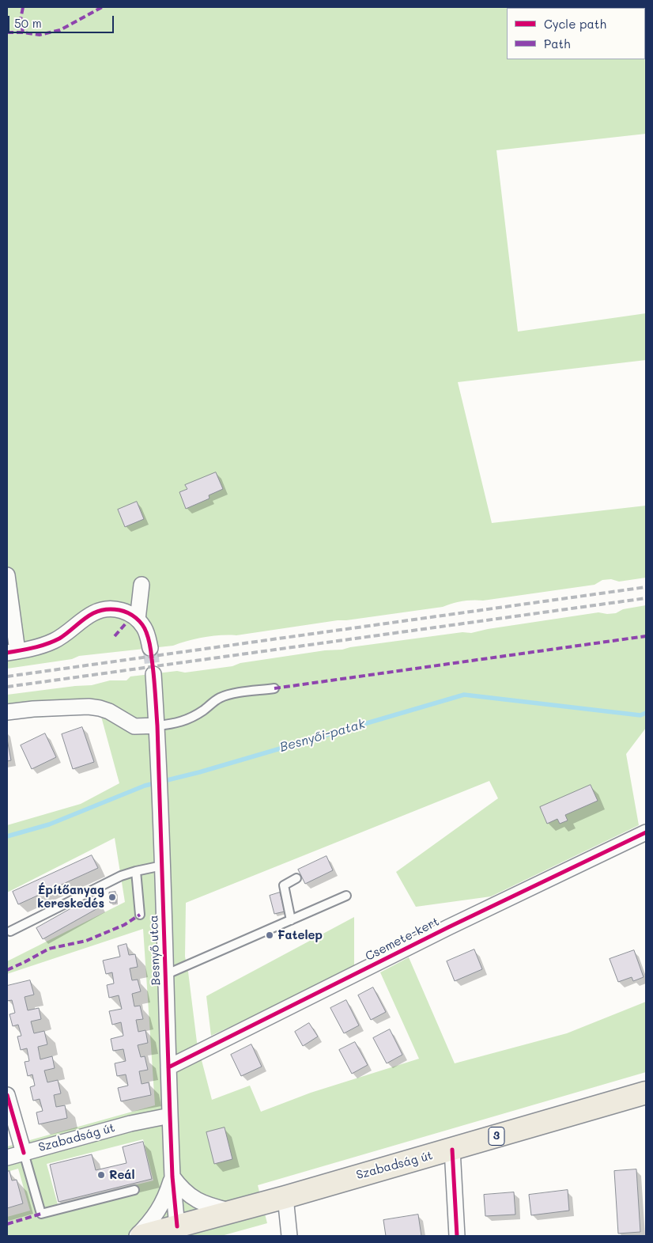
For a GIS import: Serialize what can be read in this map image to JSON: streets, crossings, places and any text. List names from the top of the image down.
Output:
{
  "streets": {
    "main road": ["3", "Szabadság út"],
    "street": ["Csemete-kert", "Besnyő utca"]
  },
  "crossings": [
    ["Csemete-kert", "Besnyő utca"],
    ["Besnyő utca", "Szabadság út"]
  ],
  "water": ["Besnyői-patak"],
  "places": ["Építőanyag kereskedés", "Fatelep", "Reál"],
  "legend": ["Cycle path", "Path"],
  "scale_bar": "50 m"
}
